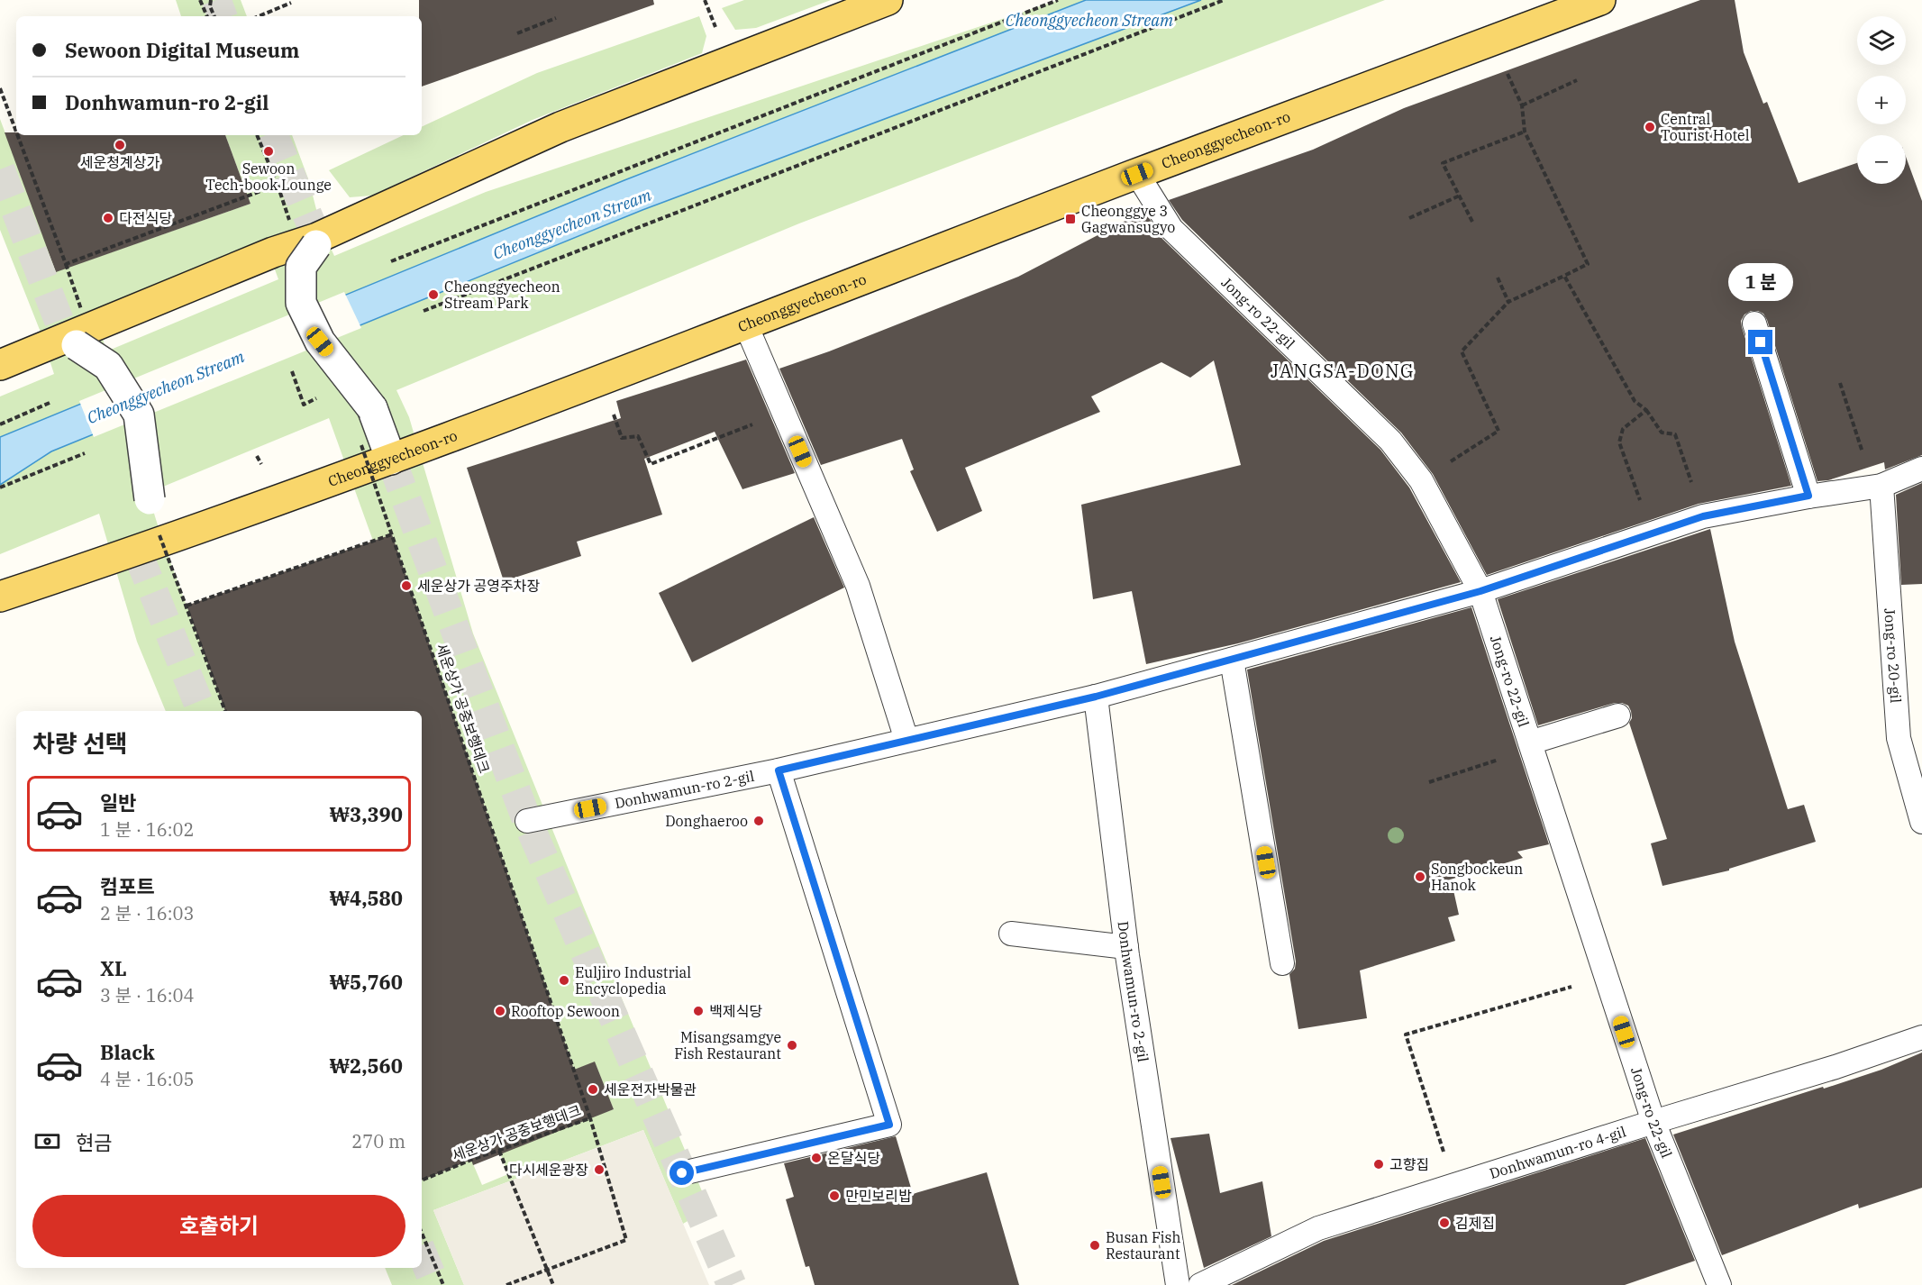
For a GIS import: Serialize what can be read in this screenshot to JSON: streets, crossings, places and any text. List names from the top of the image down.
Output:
{
  "streets": {
    "main road": ["Cheonggyecheon-ro"],
    "lane": [
      "Jong-ro 22-gil",
      "Jong-ro 20-gil",
      "Donhwamun-ro 2-gil",
      "Donhwamun-ro 4-gil"
    ],
    "path": ["세운상가 공중보행데크"]
  },
  "crossings": [
    ["Cheonggyecheon-ro", "Jong-ro 22-gil"],
    ["Jong-ro 22-gil", "Donhwamun-ro 2-gil"],
    ["Jong-ro 22-gil", "Donhwamun-ro 4-gil"],
    ["Jong-ro 20-gil", "Donhwamun-ro 2-gil"]
  ],
  "districts": ["JANGSA-DONG"],
  "water": ["Cheonggyecheon Stream"],
  "places": {
    "other": [
      "Central Tourist Hotel",
      "세운청계상가",
      "Sewoon Tech-book Lounge",
      "다전식당",
      "Cheonggyecheon Stream Park",
      "세운상가 공영주차장",
      "Donghaeroo",
      "Songbockeun Hanok",
      "Euljiro Industrial Encyclopedia",
      "Rooftop Sewoon",
      "백제식당",
      "Misangsamgye Fish Restaurant",
      "세운전자박물관",
      "온달식당",
      "고향집",
      "다시세운광장",
      "만민보리밥",
      "김제집",
      "Busan Fish Restaurant"
    ],
    "transit": ["Cheonggye 3 Gagwansugyo"]
  },
  "page": {
    "map_buttons": ["+", "−"],
    "banner": ["Sewoon Digital Museum", "Donhwamun-ro 2-gil"],
    "bubble": "1 분",
    "heading": "차량 선택",
    "list": [
      {
        "name": "일반",
        "note": "1 분 · 16:02",
        "value": "₩3,390"
      },
      {
        "name": "컴포트",
        "note": "2 분 · 16:03",
        "value": "₩4,580"
      },
      {
        "name": "XL",
        "note": "3 분 · 16:04",
        "value": "₩5,760"
      },
      {
        "name": "Black",
        "note": "4 분 · 16:05",
        "value": "₩2,560"
      }
    ],
    "pay": ["현금", "270 m"],
    "buttons": "호출하기"
  }
}
